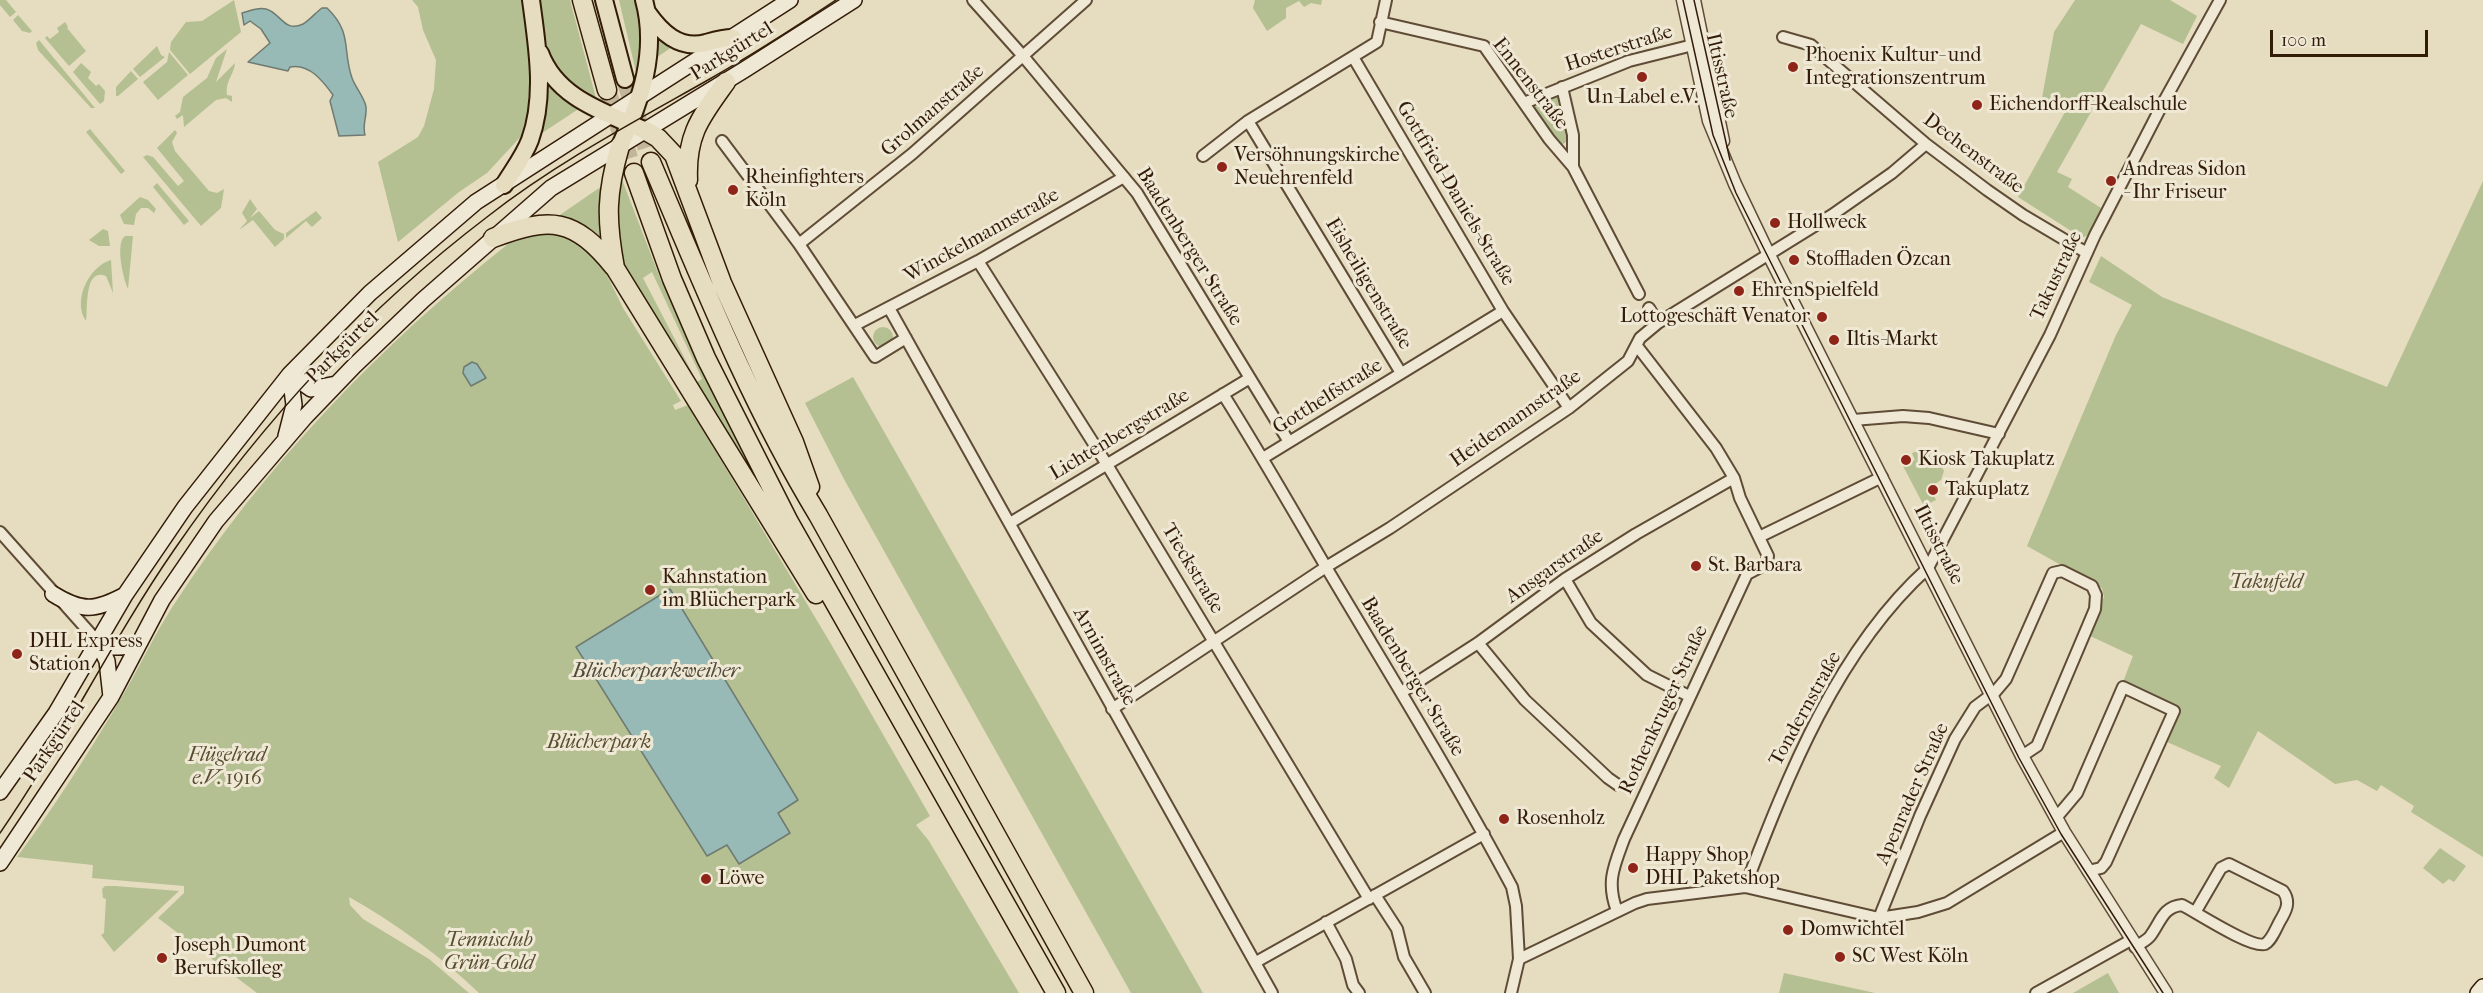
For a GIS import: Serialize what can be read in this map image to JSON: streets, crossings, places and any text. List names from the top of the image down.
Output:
{
  "streets": {
    "main road": ["Parkgürtel"],
    "street": [
      "Hosterstraße",
      "Iltisstraße",
      "Ennenstraße",
      "Grolmanstraße",
      "Dechenstraße",
      "Gottfried-Daniels-Straße",
      "Winckelmannstraße",
      "Baadenberger Straße",
      "Takustraße",
      "Eisheiligenstraße",
      "Gotthelfstraße",
      "Heidemannstraße",
      "Lichtenbergstraße",
      "Ansgarstraße",
      "Tieckstraße",
      "Arnimstraße",
      "Tondernstraße",
      "Rothenkruger Straße",
      "Apenrader Straße"
    ]
  },
  "crossings": [
    ["Hosterstraße", "Iltisstraße"],
    ["Hosterstraße", "Ennenstraße"],
    ["Iltisstraße", "Takustraße"],
    ["Iltisstraße", "Heidemannstraße"],
    ["Iltisstraße", "Tondernstraße"],
    ["Iltisstraße", "Apenrader Straße"],
    ["Grolmanstraße", "Baadenberger Straße"],
    ["Dechenstraße", "Takustraße"],
    ["Dechenstraße", "Heidemannstraße"],
    ["Gottfried-Daniels-Straße", "Gotthelfstraße"],
    ["Gottfried-Daniels-Straße", "Heidemannstraße"],
    ["Winckelmannstraße", "Baadenberger Straße"],
    ["Winckelmannstraße", "Tieckstraße"],
    ["Winckelmannstraße", "Arnimstraße"],
    ["Baadenberger Straße", "Gotthelfstraße"],
    ["Baadenberger Straße", "Heidemannstraße"],
    ["Baadenberger Straße", "Lichtenbergstraße"],
    ["Baadenberger Straße", "Ansgarstraße"],
    ["Takustraße", "Tondernstraße"],
    ["Eisheiligenstraße", "Gotthelfstraße"],
    ["Heidemannstraße", "Tieckstraße"],
    ["Heidemannstraße", "Arnimstraße"],
    ["Lichtenbergstraße", "Tieckstraße"],
    ["Lichtenbergstraße", "Arnimstraße"]
  ],
  "water": ["Blücherparkweiher"],
  "parks": [
    "Takufeld",
    "Blücherpark",
    "Flügelrad e.V. 1916",
    "Tennisclub Grün-Gold"
  ],
  "places": [
    "Phoenix Kultur- und Integrationszentrum",
    "Un-Label e.V.",
    "Eichendorff-Realschule",
    "Versöhnungskirche Neuehrenfeld",
    "Andreas Sidon - Ihr Friseur",
    "Rheinfighters Köln",
    "Hollweck",
    "Stoffladen Özcan",
    "EhrenSpielfeld",
    "Lottogeschäft Venator",
    "Iltis-Markt",
    "Kiosk Takuplatz",
    "Takuplatz",
    "St. Barbara",
    "Kahnstation im Blücherpark",
    "DHL Express Station",
    "Rosenholz",
    "Happy Shop DHL Paketshop",
    "Löwe",
    "Domwichtel",
    "SC West Köln",
    "Joseph Dumont Berufskolleg"
  ],
  "scale_bar": "100 m"
}
